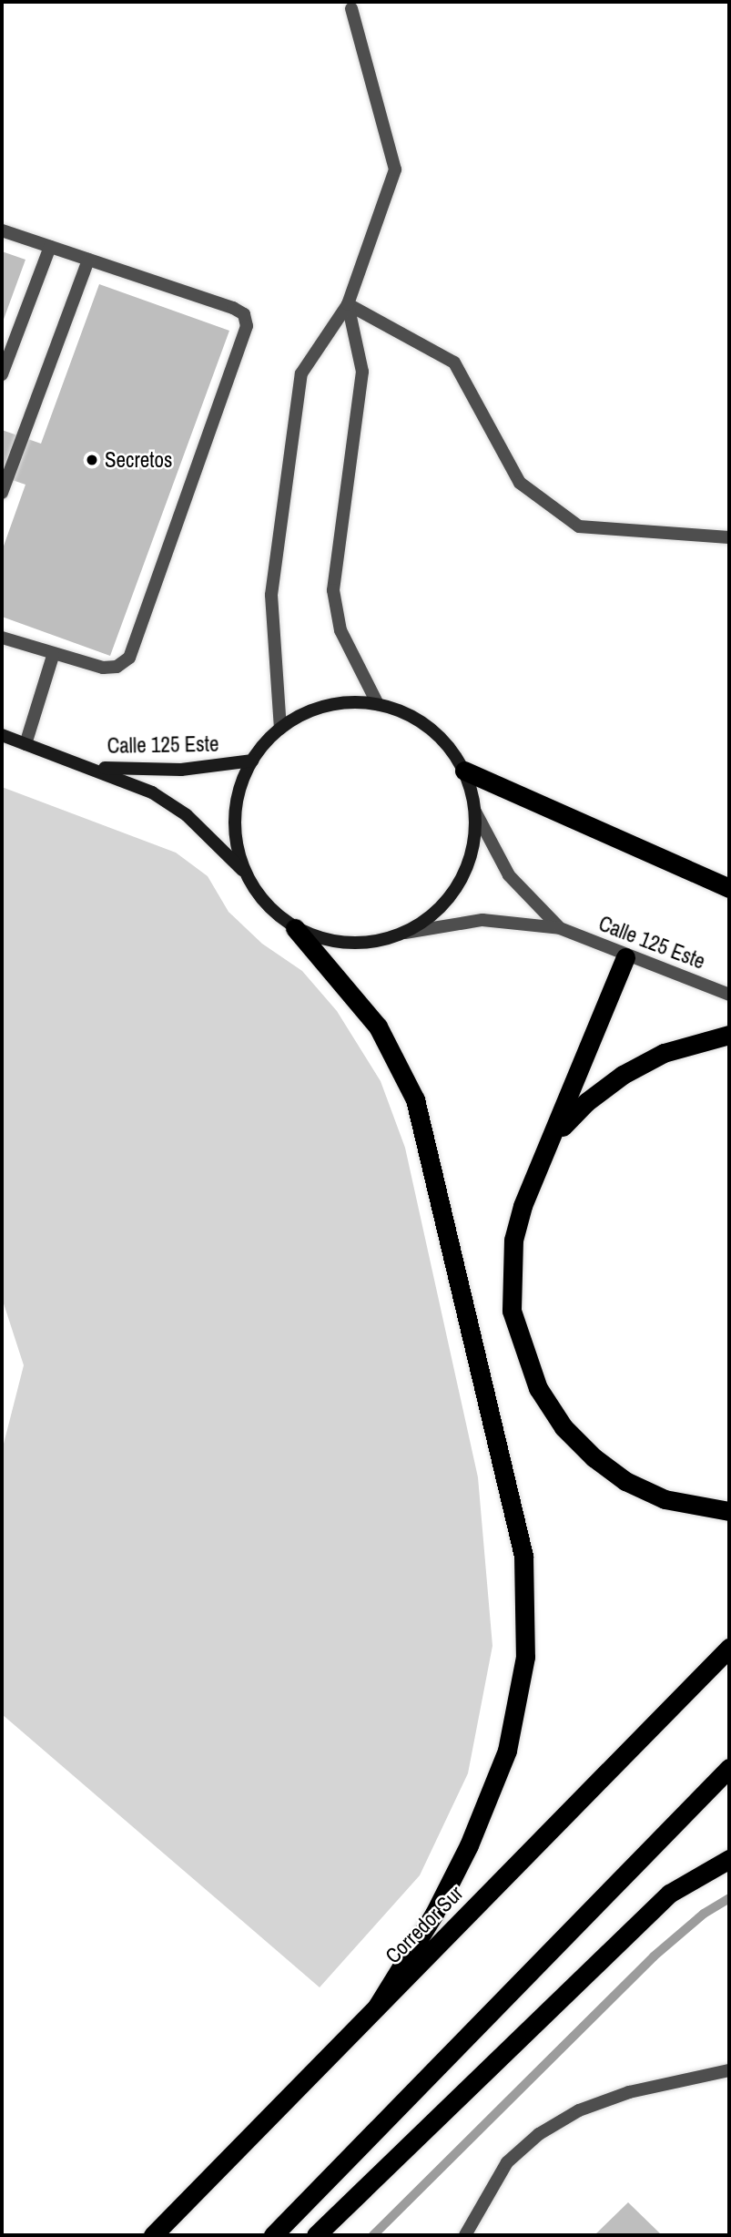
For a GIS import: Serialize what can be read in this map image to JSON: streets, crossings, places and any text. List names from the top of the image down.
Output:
{
  "streets": {
    "highway": ["Corredor Sur"],
    "main road": ["Calle 125 Este"]
  },
  "places": ["Secretos"]
}
